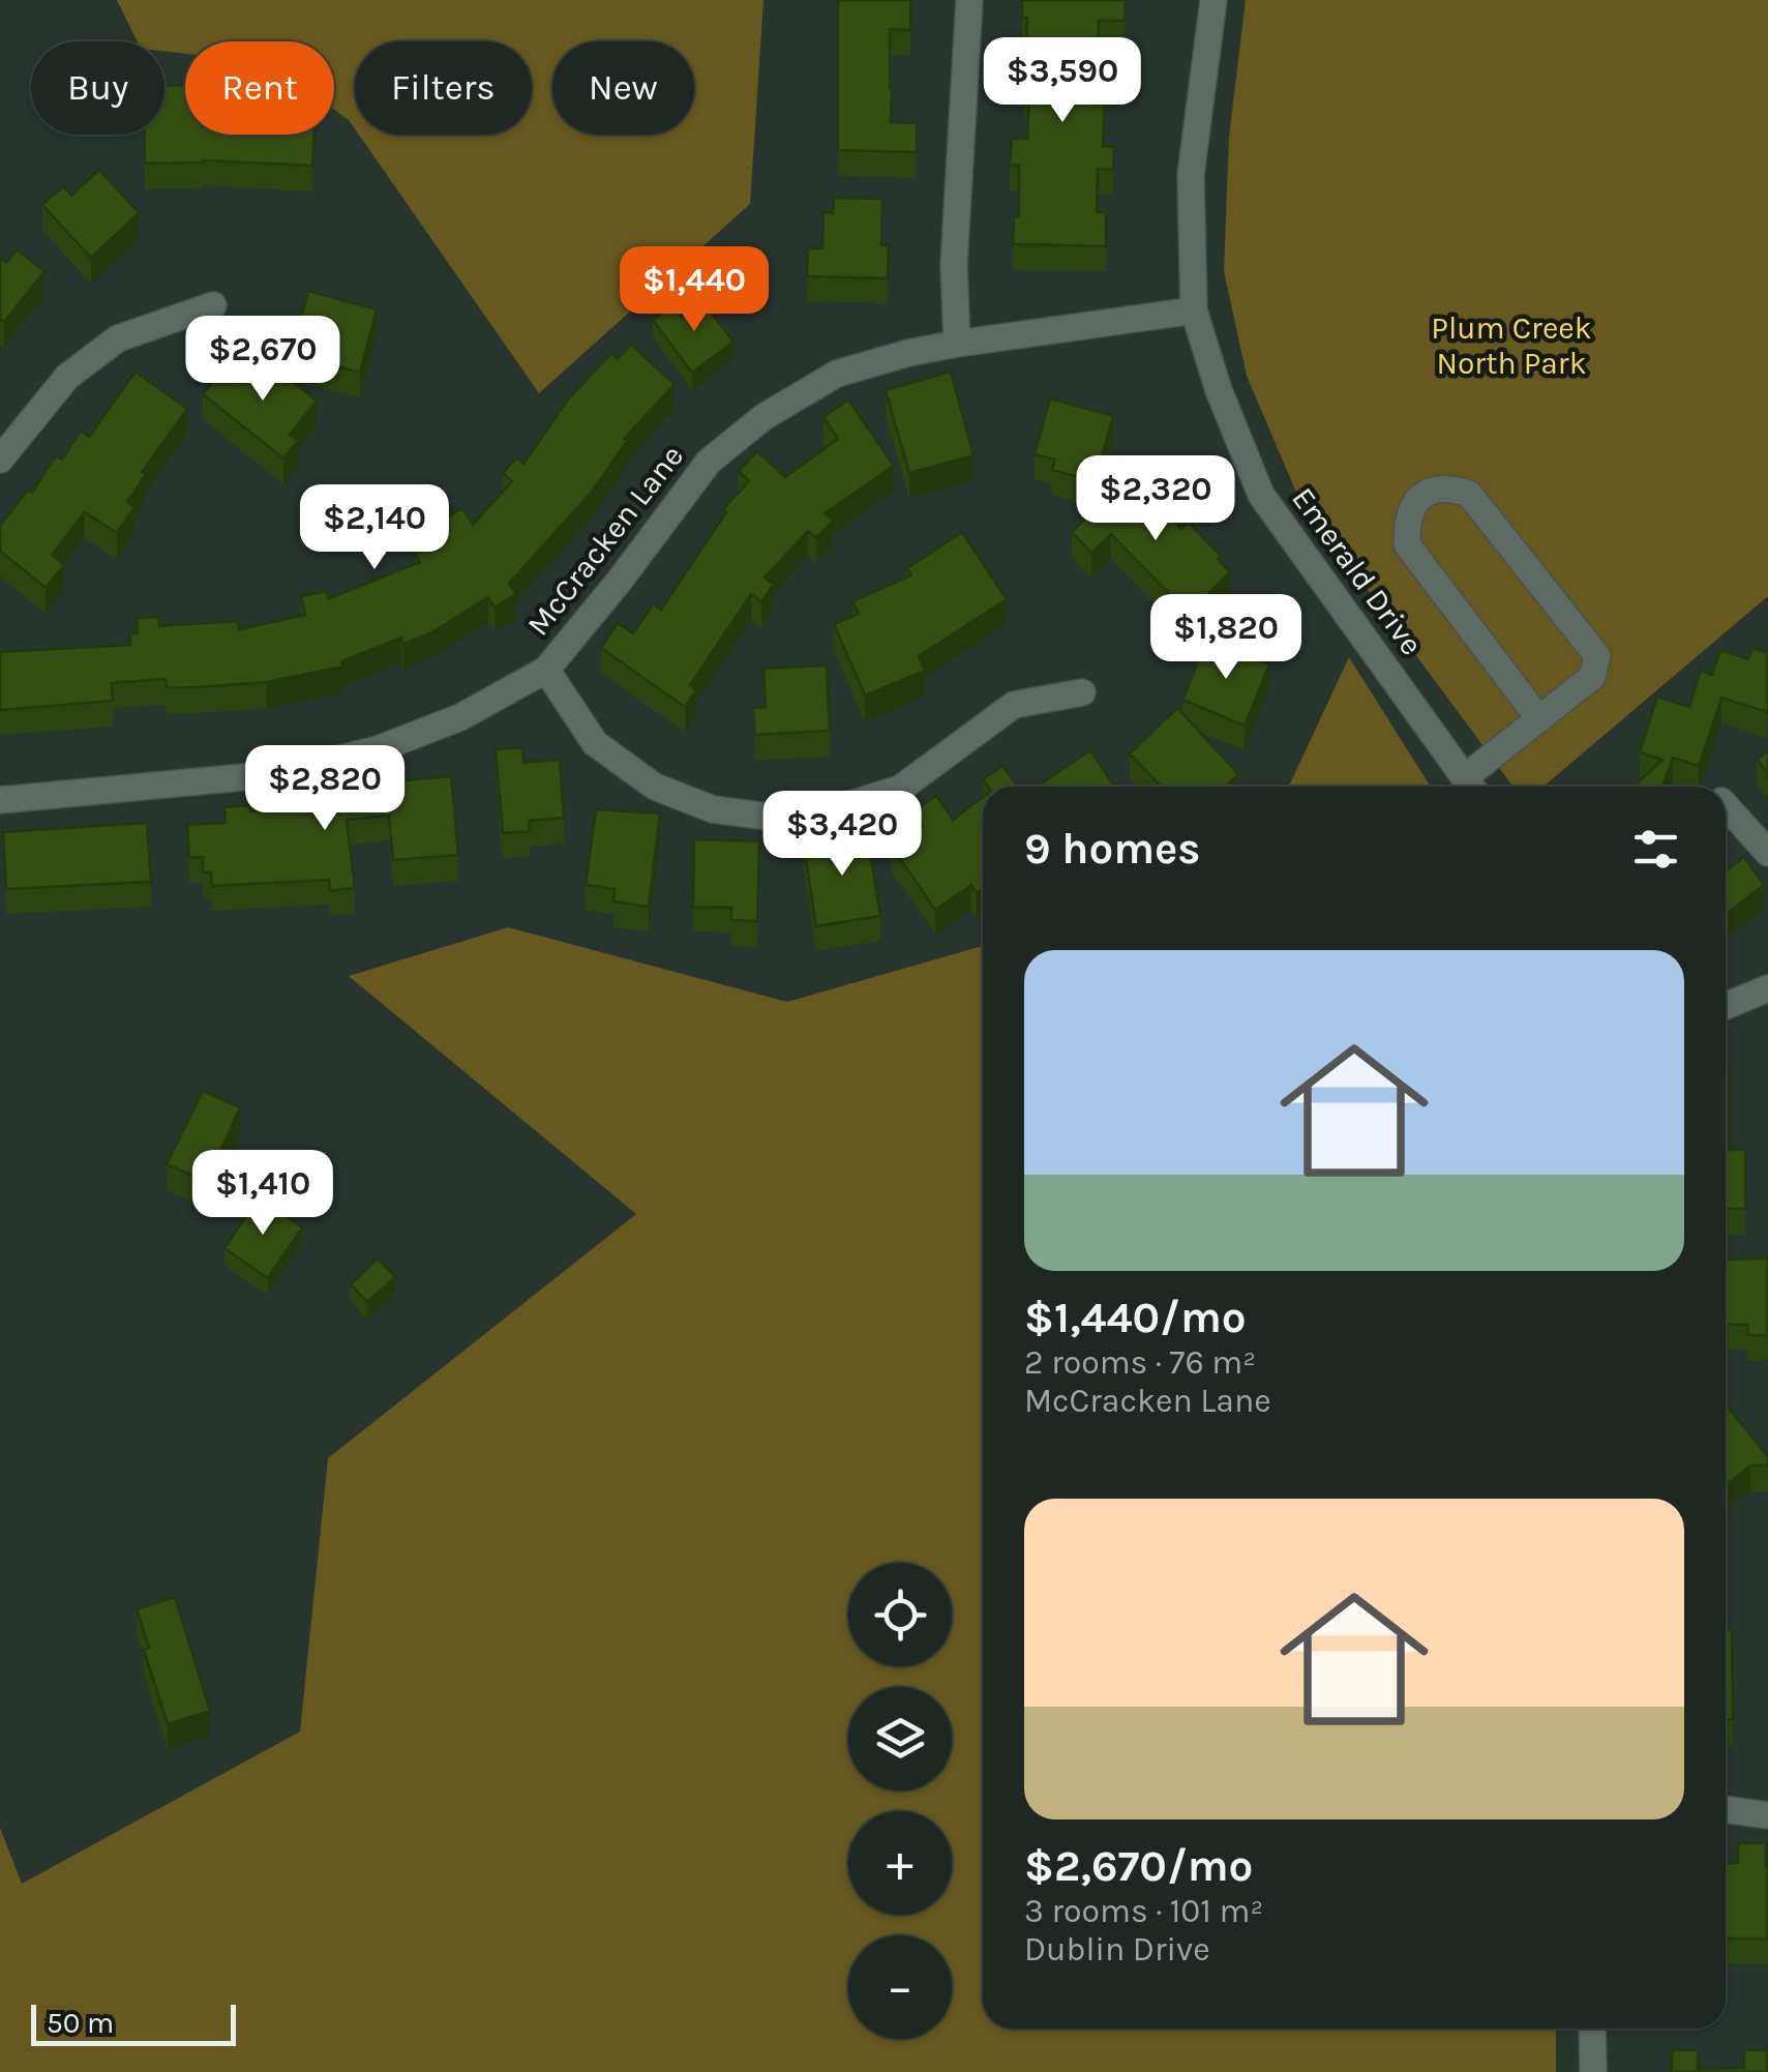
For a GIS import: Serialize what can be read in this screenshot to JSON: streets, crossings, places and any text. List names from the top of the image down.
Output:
{
  "streets": {
    "street": ["McCracken Lane", "Emerald Drive"]
  },
  "crossings": [
    ["McCracken Lane", "Emerald Drive"]
  ],
  "parks": ["Plum Creek North Park"],
  "scale_bar": "50 m",
  "page": {
    "price": [
      "$3,590",
      "$1,440",
      "$2,670",
      "$2,320",
      "$2,140",
      "$1,820",
      "$2,820",
      "$3,420",
      "$1,410"
    ],
    "chip": [
      "Buy",
      "Rent",
      "Filters",
      "New"
    ],
    "heading": "9 homes",
    "list": [
      {
        "name": "$1,440/mo",
        "note": "2 rooms · 76 m² · McCracken Lane"
      },
      {
        "name": "$2,670/mo",
        "note": "3 rooms · 101 m² · Dublin Drive"
      }
    ],
    "map_buttons": ["+", "−"],
    "scale": "50 m"
  }
}
